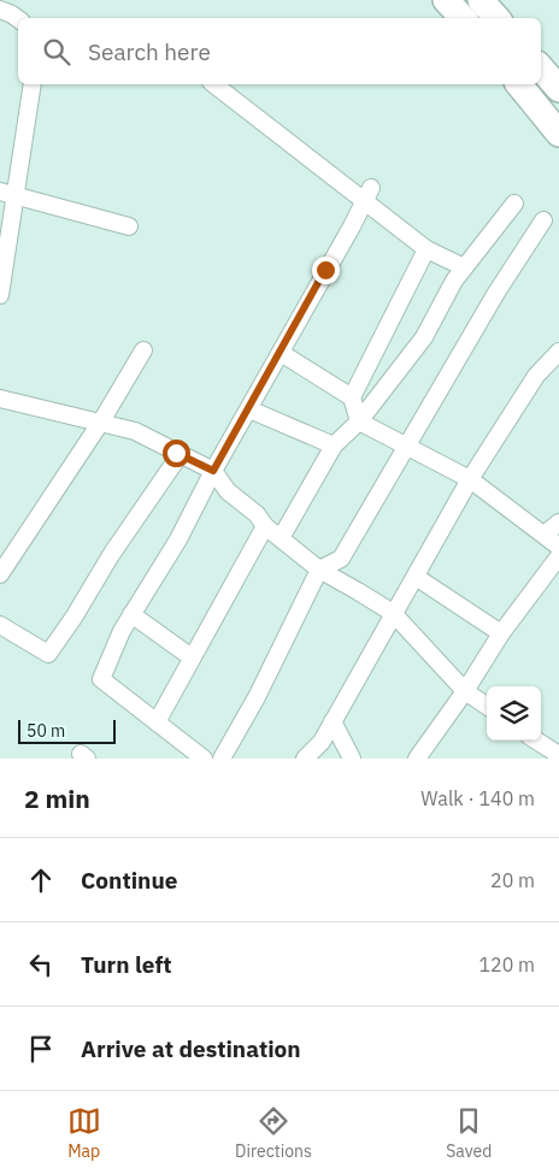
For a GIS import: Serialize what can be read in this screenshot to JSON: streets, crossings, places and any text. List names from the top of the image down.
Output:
{
  "scale_bar": "50 m",
  "page": {
    "search": "Search here",
    "scale": "50 m",
    "heading": ["2 min", "Walk · 140 m"],
    "list": [
      ["Continue", "20 m"],
      ["Turn left", "120 m"],
      "Arrive at destination"
    ],
    "nav": ["Map", "Directions", "Saved"]
  }
}
